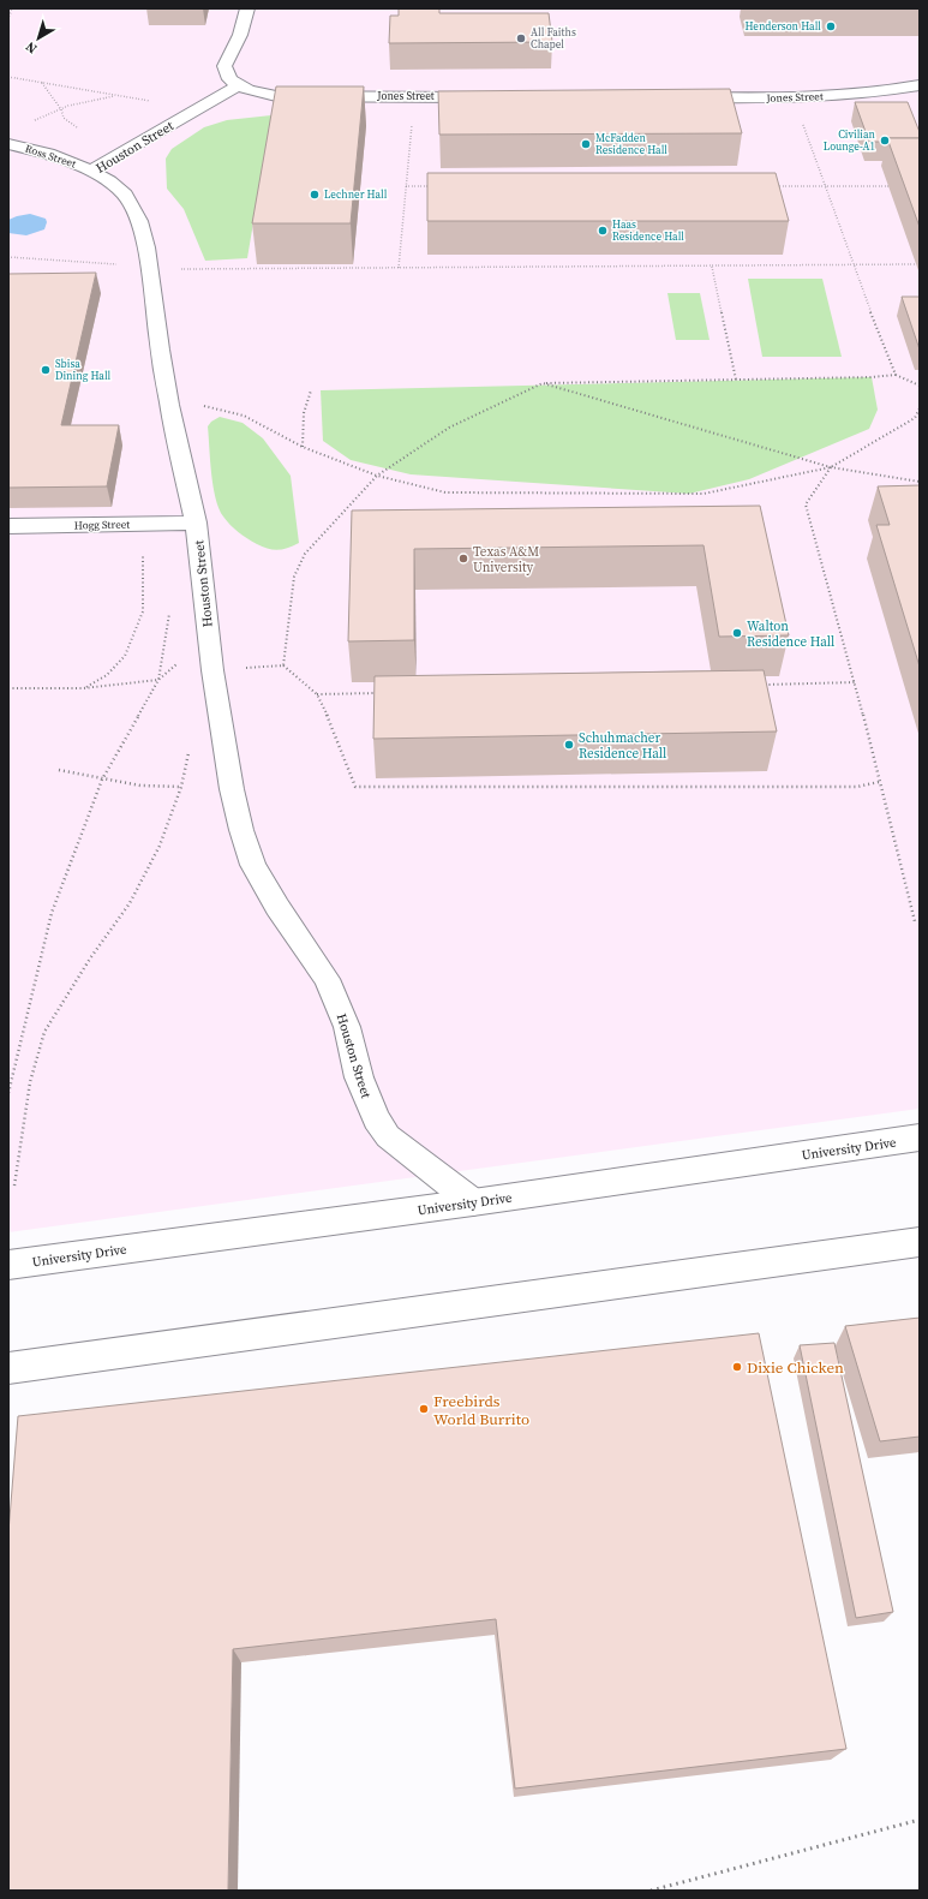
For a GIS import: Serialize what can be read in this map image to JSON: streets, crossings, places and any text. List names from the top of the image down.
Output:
{
  "streets": {
    "street": [
      "Jones Street",
      "Houston Street",
      "Ross Street",
      "Hogg Street",
      "University Drive"
    ]
  },
  "crossings": [
    ["Jones Street", "Houston Street"],
    ["Houston Street", "Ross Street"],
    ["Houston Street", "Hogg Street"],
    ["Houston Street", "University Drive"]
  ],
  "places": [
    "Henderson Hall",
    "All Faiths Chapel",
    "Civilian Lounge-A1",
    "McFadden Residence Hall",
    "Lechner Hall",
    "Haas Residence Hall",
    "Sbisa Dining Hall",
    "Texas A&M University",
    "Walton Residence Hall",
    "Schuhmacher Residence Hall",
    "Dixie Chicken",
    "Freebirds World Burrito"
  ],
  "north": "bottom left"
}
